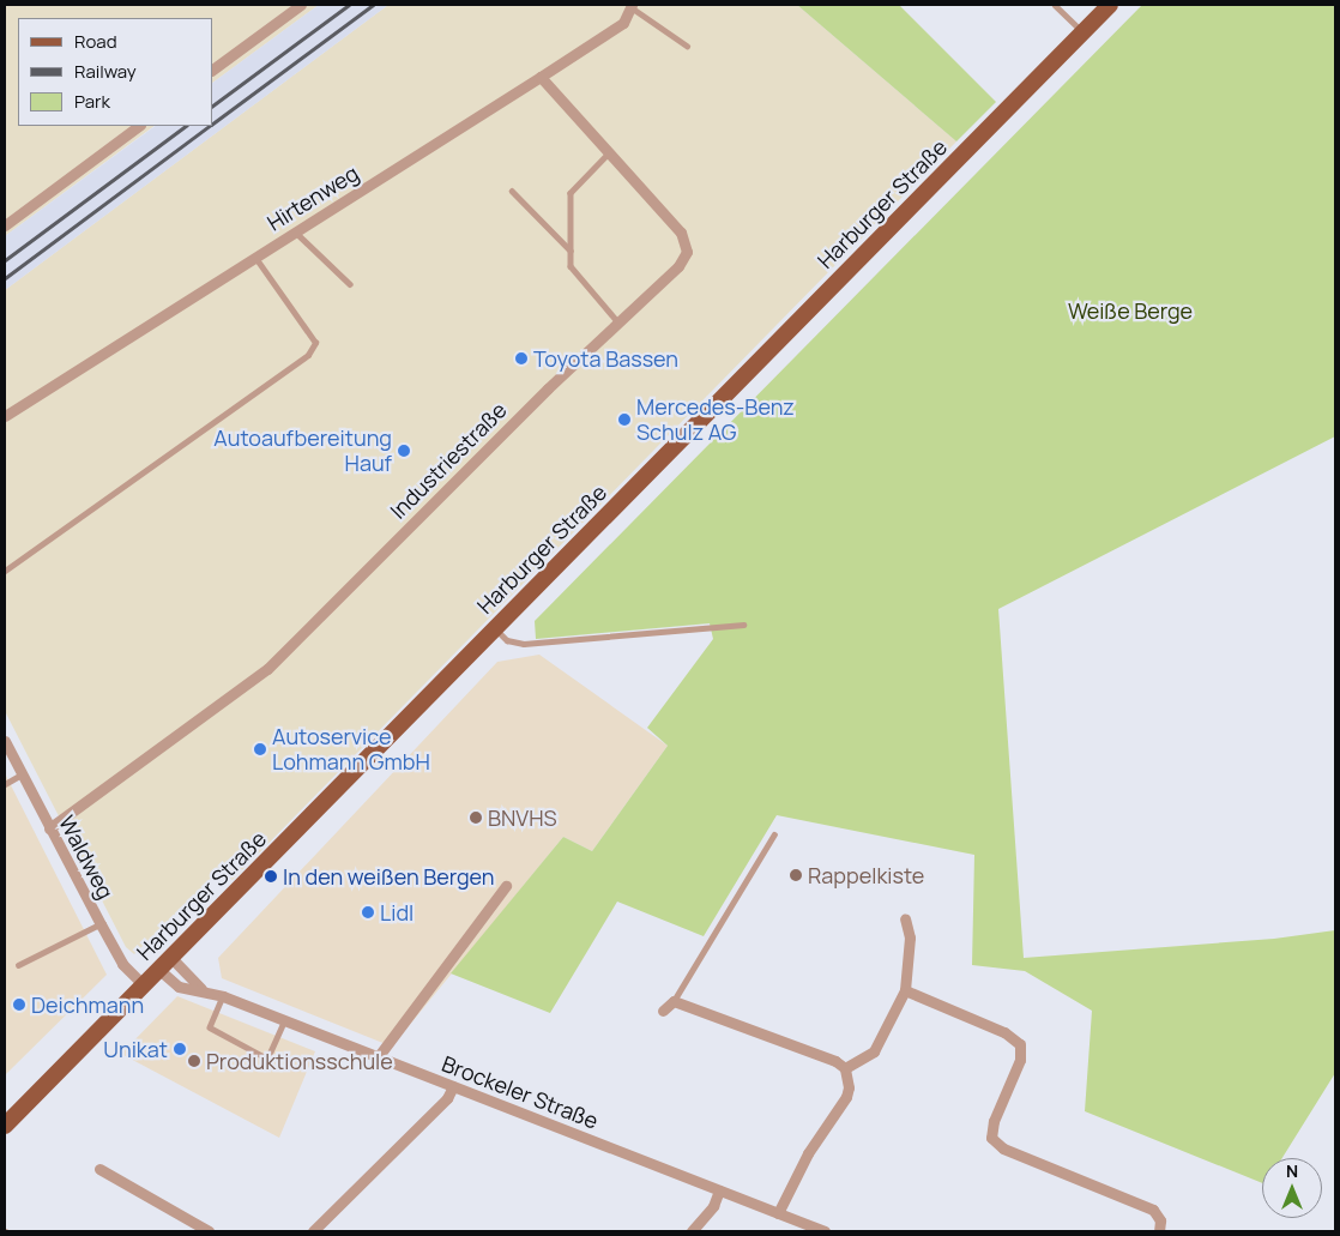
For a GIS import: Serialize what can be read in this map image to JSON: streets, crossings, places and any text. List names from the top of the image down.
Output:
{
  "streets": {
    "main road": ["Harburger Straße"],
    "street": [
      "Hirtenweg",
      "Industriestraße",
      "Waldweg",
      "Brockeler Straße"
    ]
  },
  "crossings": [
    ["Hirtenweg", "Industriestraße"],
    ["Harburger Straße", "Waldweg"],
    ["Harburger Straße", "Brockeler Straße"],
    ["Industriestraße", "Waldweg"]
  ],
  "parks": ["Weiße Berge"],
  "places": [
    "Toyota Bassen",
    "Mercedes-Benz Schulz AG",
    "Autoaufbereitung Hauf",
    "Autoservice Lohmann GmbH",
    "BNVHS",
    "Rappelkiste",
    "In den weißen Bergen",
    "Lidl",
    "Deichmann",
    "Unikat",
    "Produktionsschule"
  ],
  "legend": ["Road", "Railway", "Park"],
  "north": "top"
}
